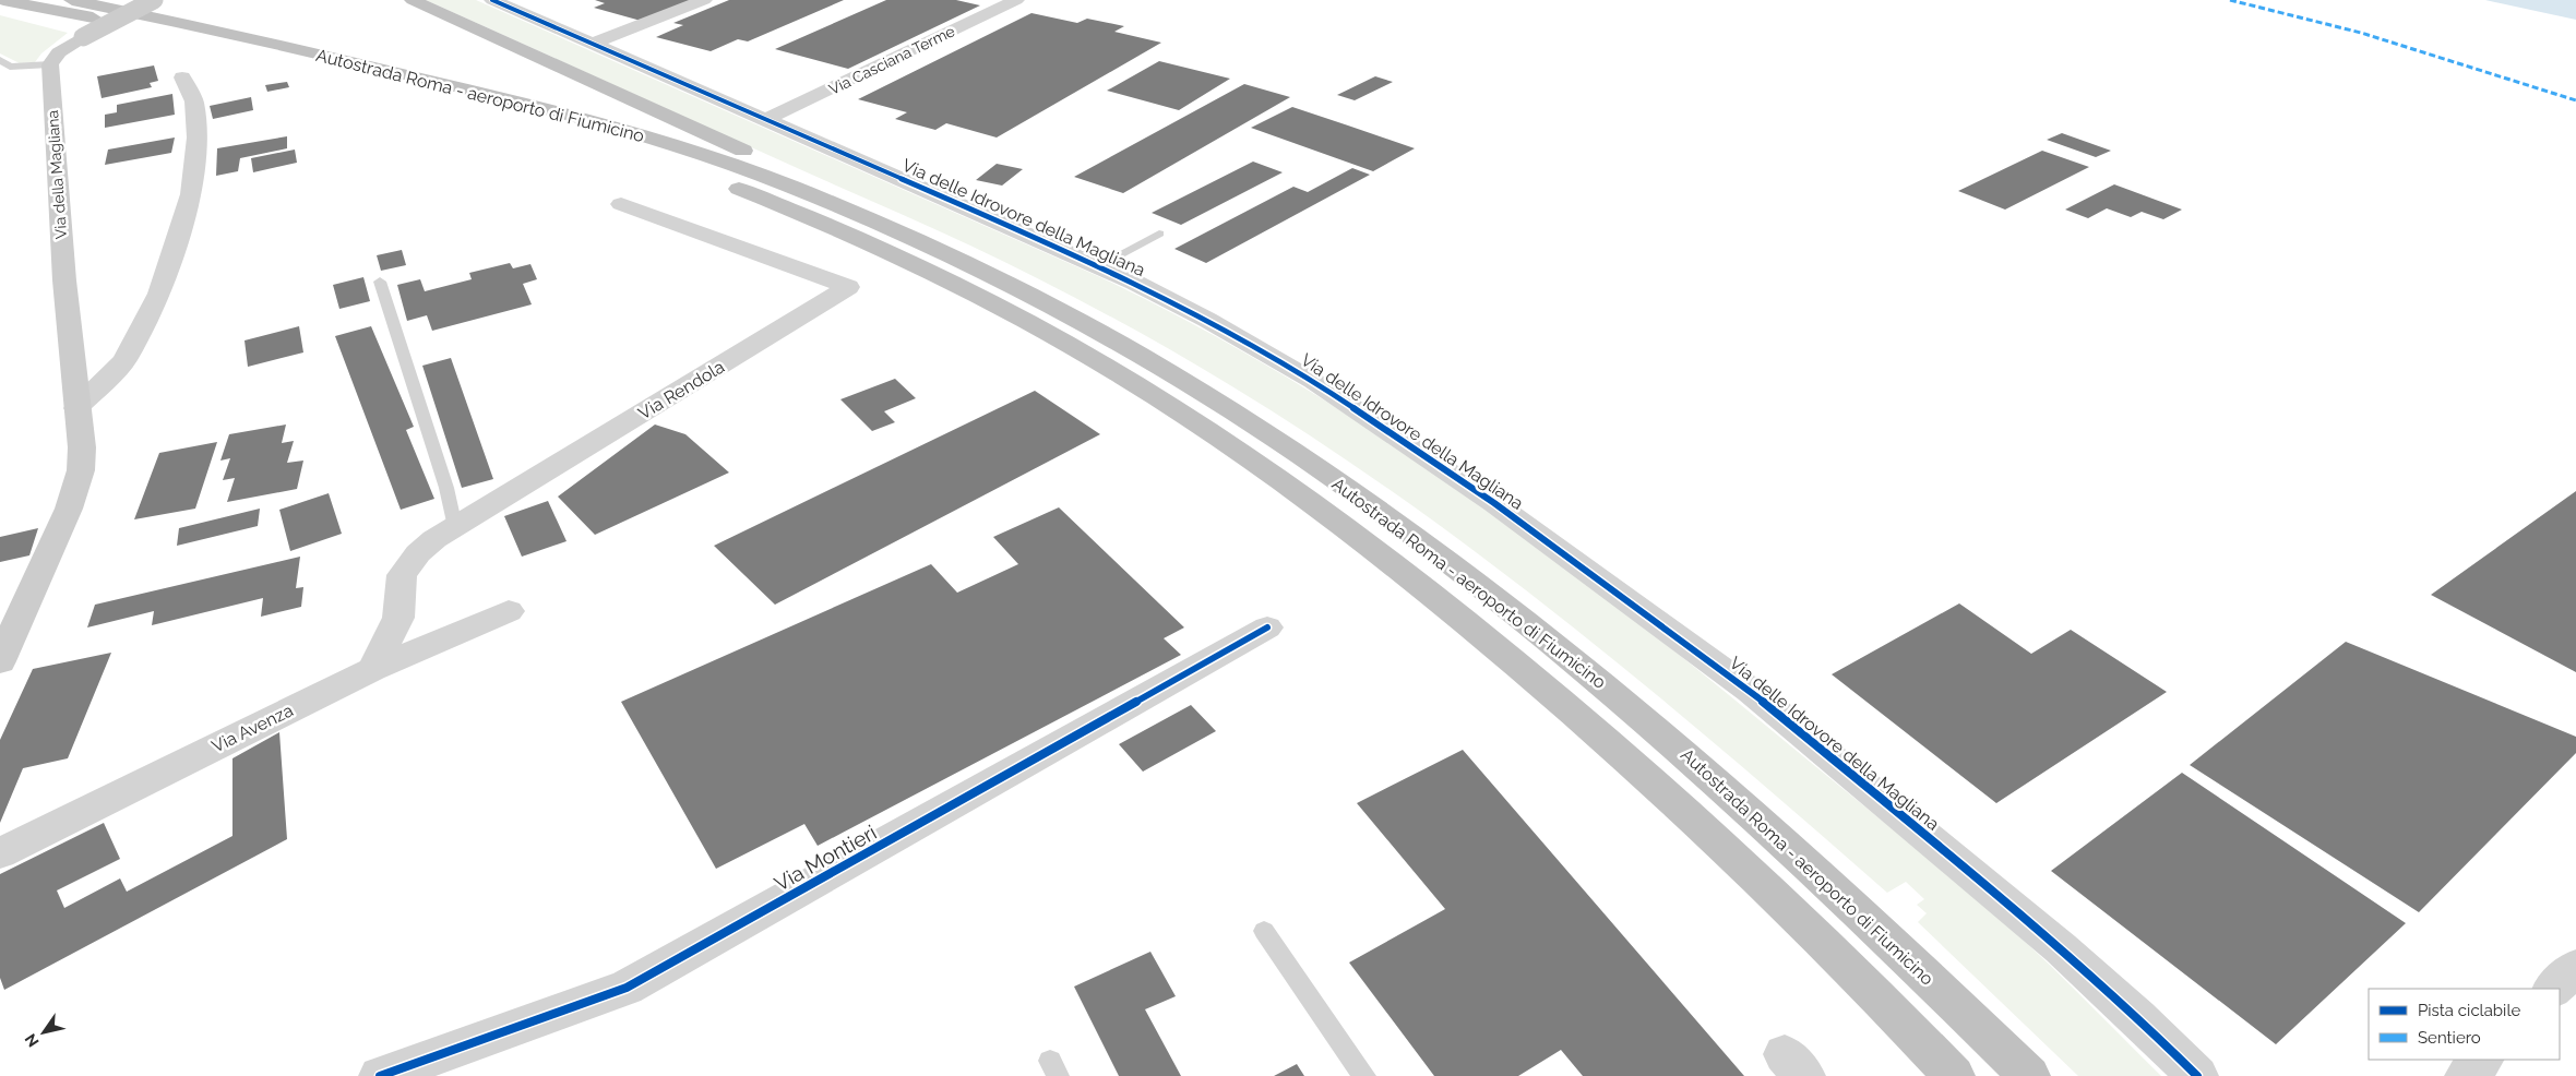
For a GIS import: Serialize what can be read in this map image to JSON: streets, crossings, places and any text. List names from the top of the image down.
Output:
{
  "streets": {
    "highway": ["Autostrada Roma - aeroporto di Fiumicino"],
    "main road": ["Via della Magliana"],
    "street": [
      "Via Casciana Terme",
      "Via delle Idrovore della Magliana",
      "Via Rendola",
      "Via Avenza",
      "Via Montieri"
    ]
  },
  "crossings": [
    ["Via Casciana Terme", "Via delle Idrovore della Magliana"],
    ["Via Rendola", "Via Avenza"]
  ],
  "legend": ["Pista ciclabile", "Sentiero"],
  "north": "bottom left"
}
